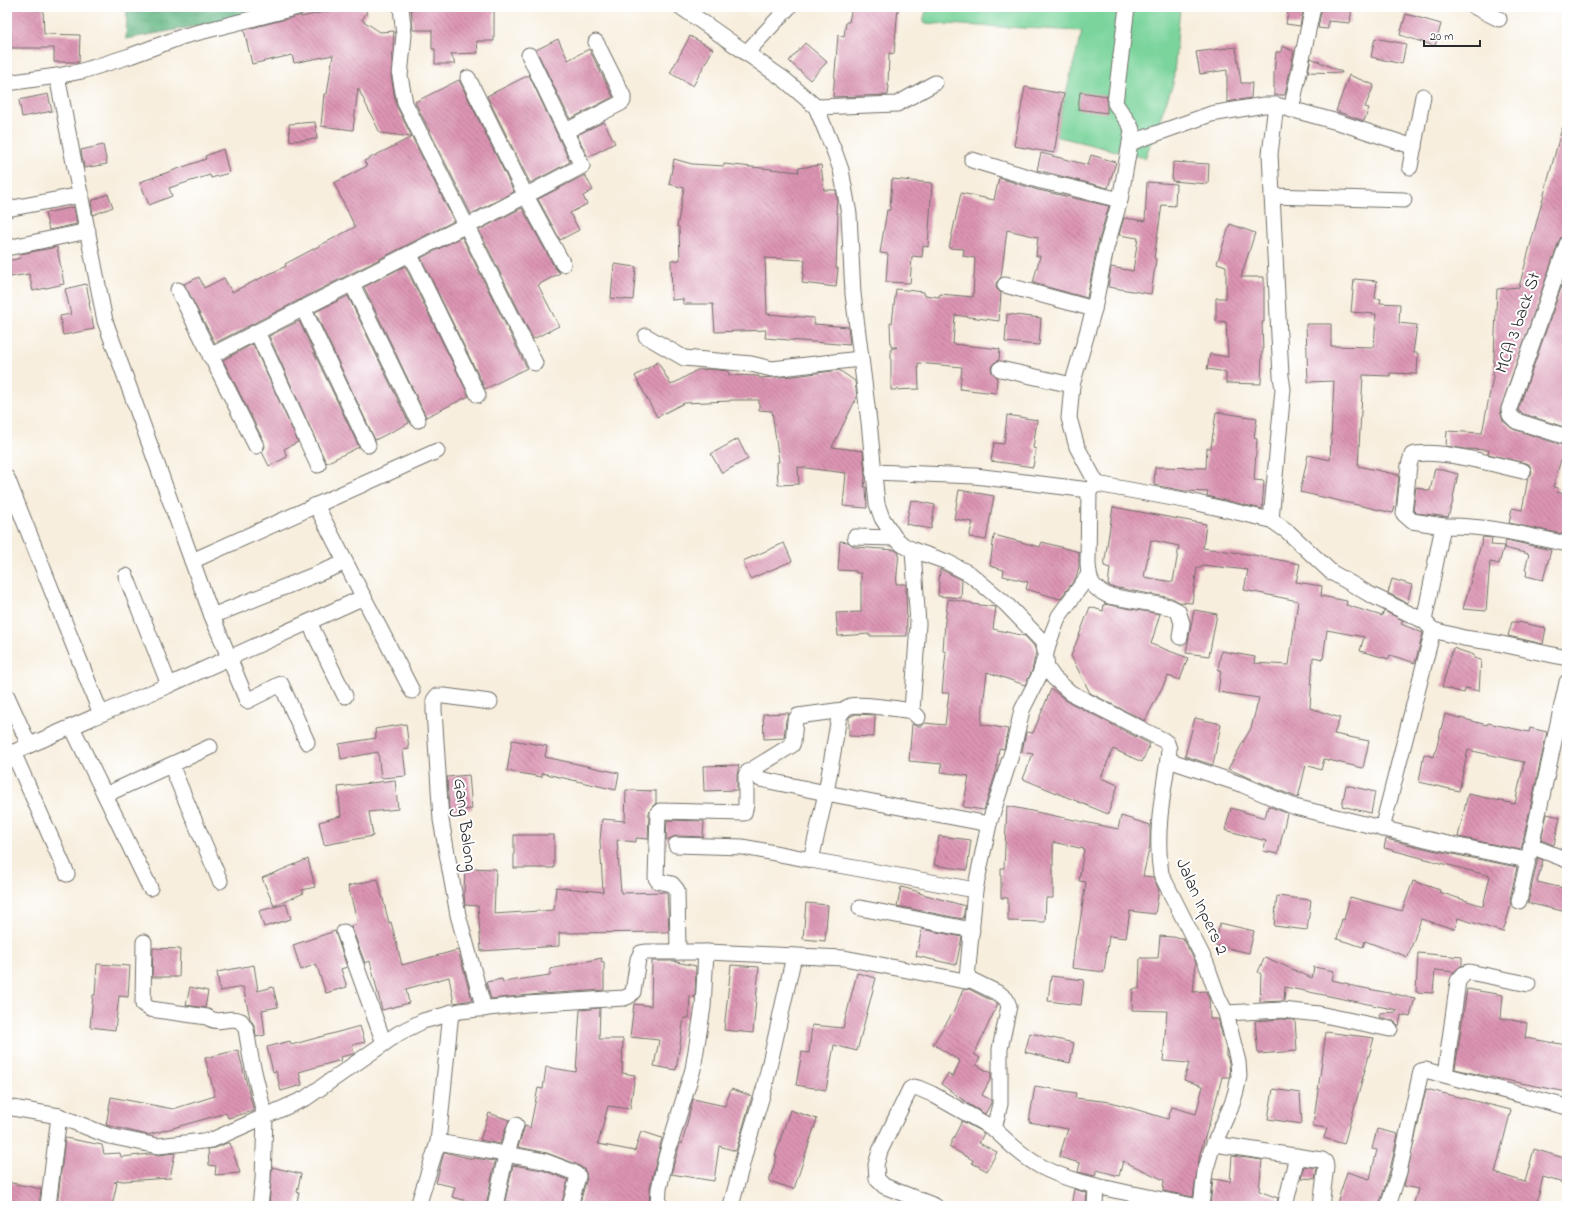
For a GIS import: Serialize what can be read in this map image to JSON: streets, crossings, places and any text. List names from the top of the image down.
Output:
{
  "streets": {
    "street": ["MCA 3 back St", "Gang Balong", "Jalan Inpers 2"]
  },
  "scale_bar": "20 m"
}
